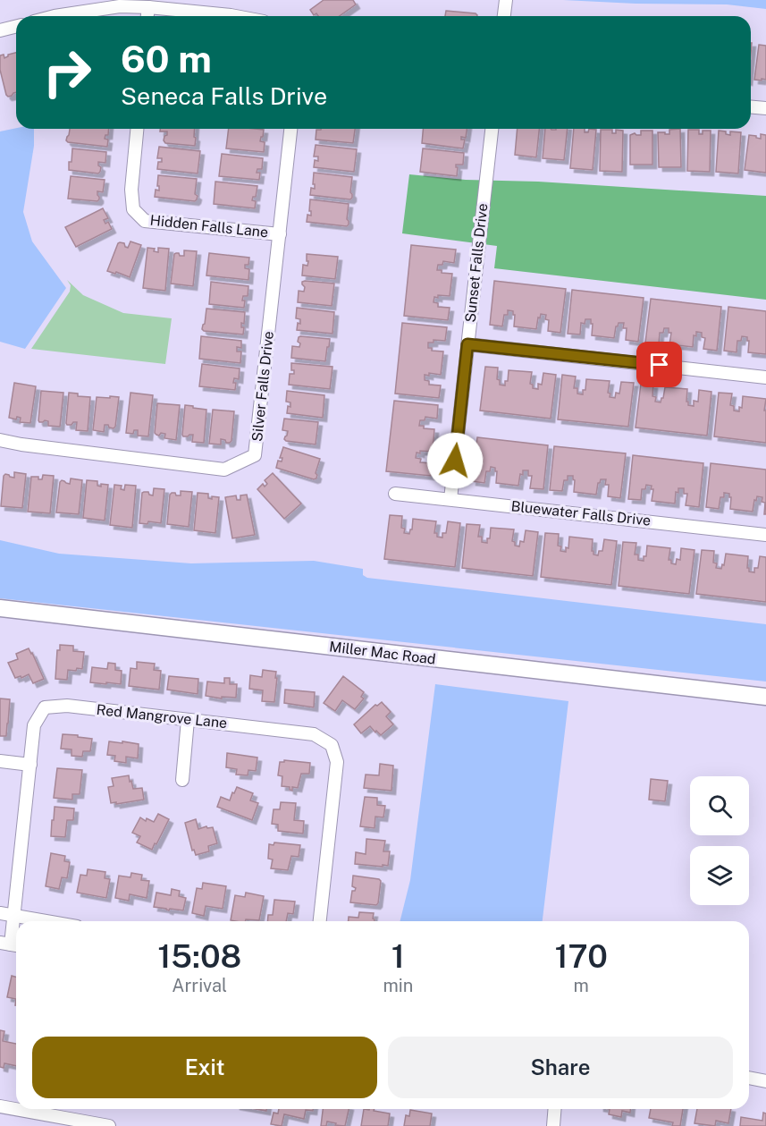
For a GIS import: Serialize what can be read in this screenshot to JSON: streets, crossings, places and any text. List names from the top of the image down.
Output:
{
  "streets": {
    "street": [
      "Hidden Falls Lane",
      "Sunset Falls Drive",
      "Silver Falls Drive",
      "Bluewater Falls Drive",
      "Miller Mac Road",
      "Red Mangrove Lane"
    ]
  },
  "crossings": [
    ["Hidden Falls Lane", "Silver Falls Drive"],
    ["Sunset Falls Drive", "Bluewater Falls Drive"]
  ],
  "page": {
    "turn": ["60 m", "Seneca Falls Drive"],
    "eta": [
      "15:08",
      "Arrival",
      "1",
      "min",
      "170",
      "m"
    ],
    "buttons": ["Exit", "Share"]
  }
}
